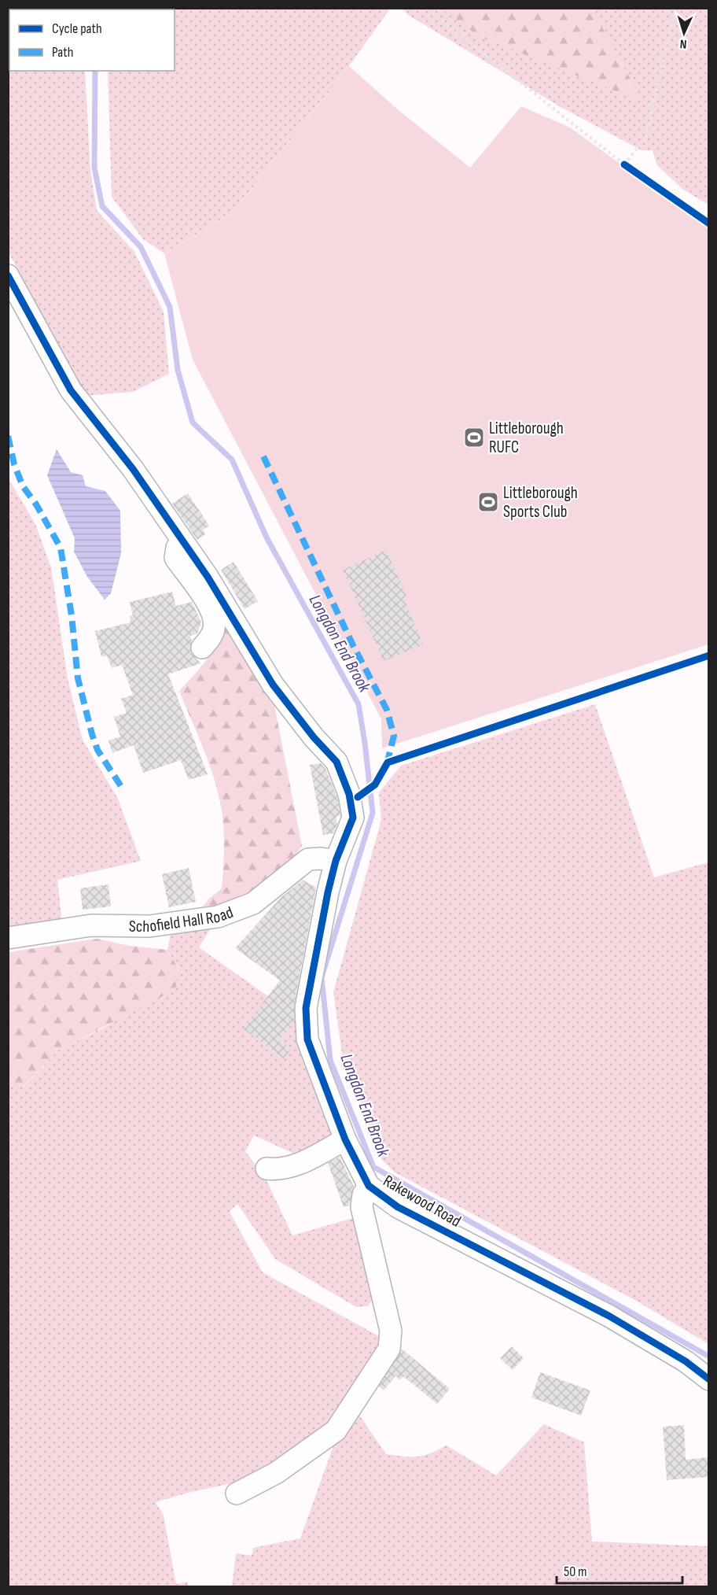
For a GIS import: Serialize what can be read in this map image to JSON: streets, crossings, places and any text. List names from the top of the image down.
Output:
{
  "streets": {
    "street": ["Schofield Hall Road", "Rakewood Road"]
  },
  "crossings": [
    ["Schofield Hall Road", "Rakewood Road"]
  ],
  "water": ["Longdon End Brook"],
  "places": {
    "sports": ["Littleborough RUFC", "Littleborough Sports Club"]
  },
  "legend": ["Cycle path", "Path"],
  "scale_bar": "50 m",
  "north": "bottom"
}
